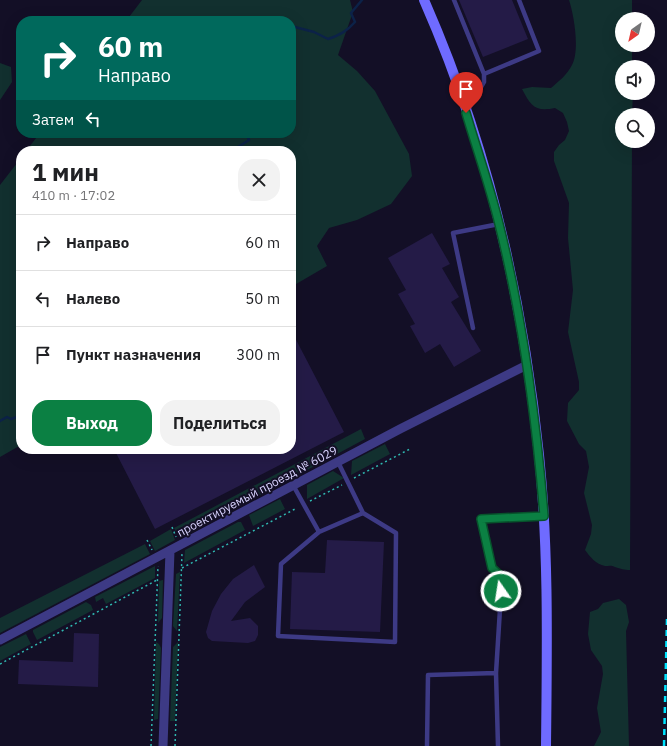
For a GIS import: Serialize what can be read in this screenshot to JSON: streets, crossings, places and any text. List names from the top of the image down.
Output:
{
  "streets": {
    "street": ["проектируемый проезд № 6029"]
  },
  "north": "bottom left",
  "page": {
    "turn": ["60 m", "Направо"],
    "then": "Затем",
    "heading": ["1 мин", "410 m · 17:02"],
    "list": [
      {
        "name": "Направо",
        "value": "60 m"
      },
      {
        "name": "Налево",
        "value": "50 m"
      },
      {
        "name": "Пункт назначения",
        "value": "300 m"
      }
    ],
    "buttons": ["Выход", "Поделиться"]
  }
}
